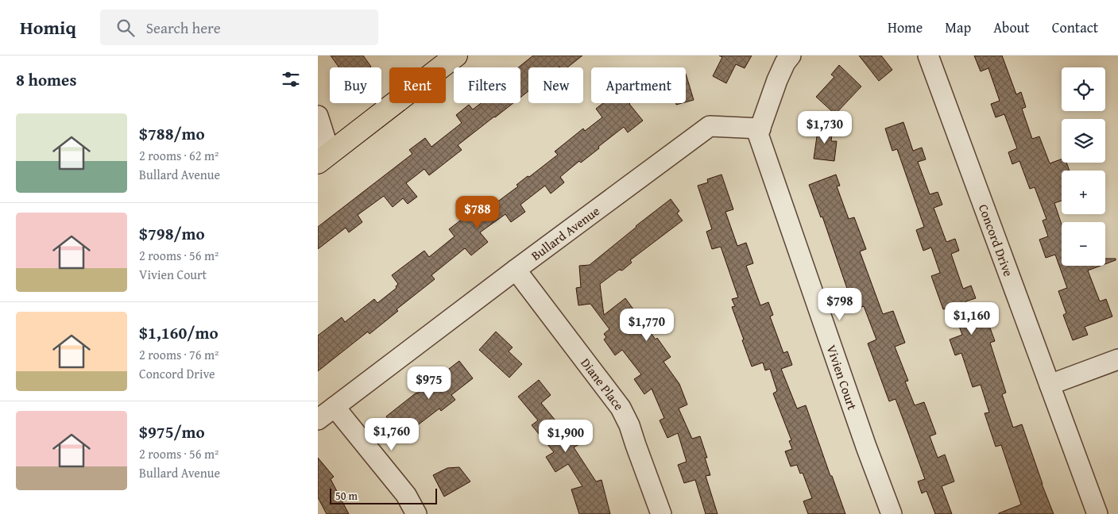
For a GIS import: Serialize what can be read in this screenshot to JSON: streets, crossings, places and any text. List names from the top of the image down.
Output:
{
  "streets": {
    "street": [
      "Bullard Avenue",
      "Concord Drive",
      "Vivien Court",
      "Diane Place"
    ]
  },
  "crossings": [
    ["Bullard Avenue", "Vivien Court"],
    ["Bullard Avenue", "Diane Place"]
  ],
  "scale_bar": "50 m",
  "page": {
    "header": "Homiq",
    "search": "Search here",
    "nav": [
      "Home",
      "Map",
      "About",
      "Contact"
    ],
    "heading": "8 homes",
    "map_buttons": ["+", "−"],
    "chip": [
      "Buy",
      "Rent",
      "Filters",
      "New",
      "Apartment"
    ],
    "list": [
      {
        "name": "$788/mo",
        "note": "2 rooms · 62 m² · Bullard Avenue"
      },
      {
        "name": "$798/mo",
        "note": "2 rooms · 56 m² · Vivien Court"
      },
      {
        "name": "$1,160/mo",
        "note": "2 rooms · 76 m² · Concord Drive"
      },
      {
        "name": "$975/mo",
        "note": "2 rooms · 56 m² · Bullard Avenue"
      }
    ],
    "price": [
      "$1,730",
      "$788",
      "$798",
      "$1,160",
      "$1,770",
      "$975",
      "$1,760",
      "$1,900"
    ],
    "scale": "50 m"
  }
}
